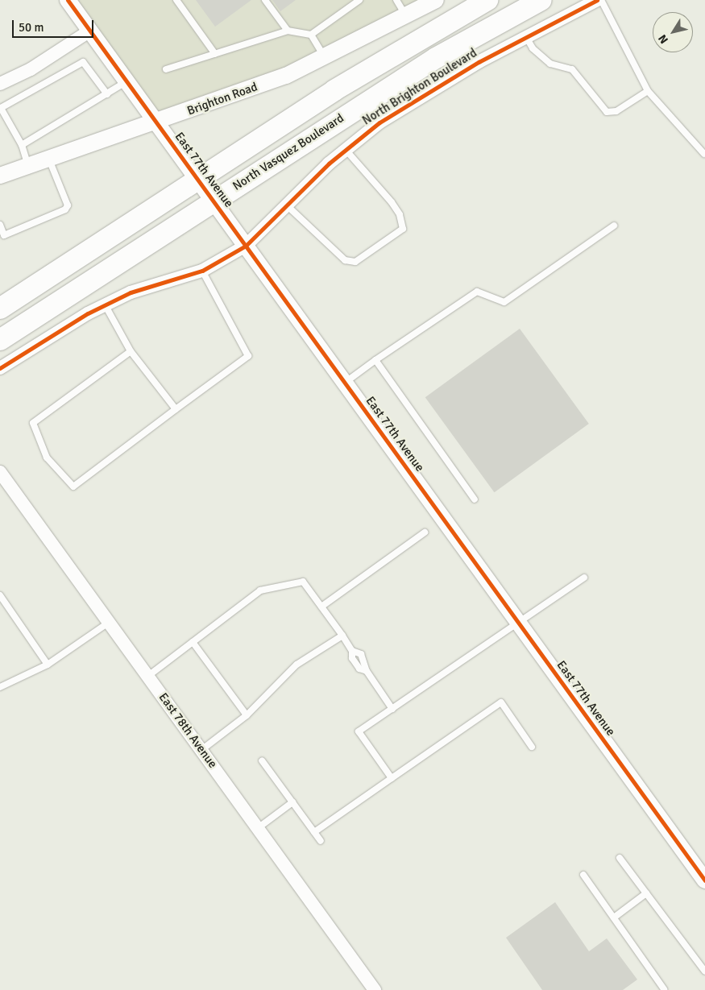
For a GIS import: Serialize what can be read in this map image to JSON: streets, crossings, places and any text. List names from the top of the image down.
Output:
{
  "streets": {
    "highway": ["North Vasquez Boulevard"],
    "street": [
      "North Brighton Boulevard",
      "Brighton Road",
      "East 77th Avenue",
      "East 78th Avenue"
    ]
  },
  "crossings": [
    ["North Brighton Boulevard", "East 77th Avenue"],
    ["Brighton Road", "East 77th Avenue"],
    ["North Vasquez Boulevard", "East 77th Avenue"]
  ],
  "scale_bar": "50 m",
  "north": "bottom left"
}
